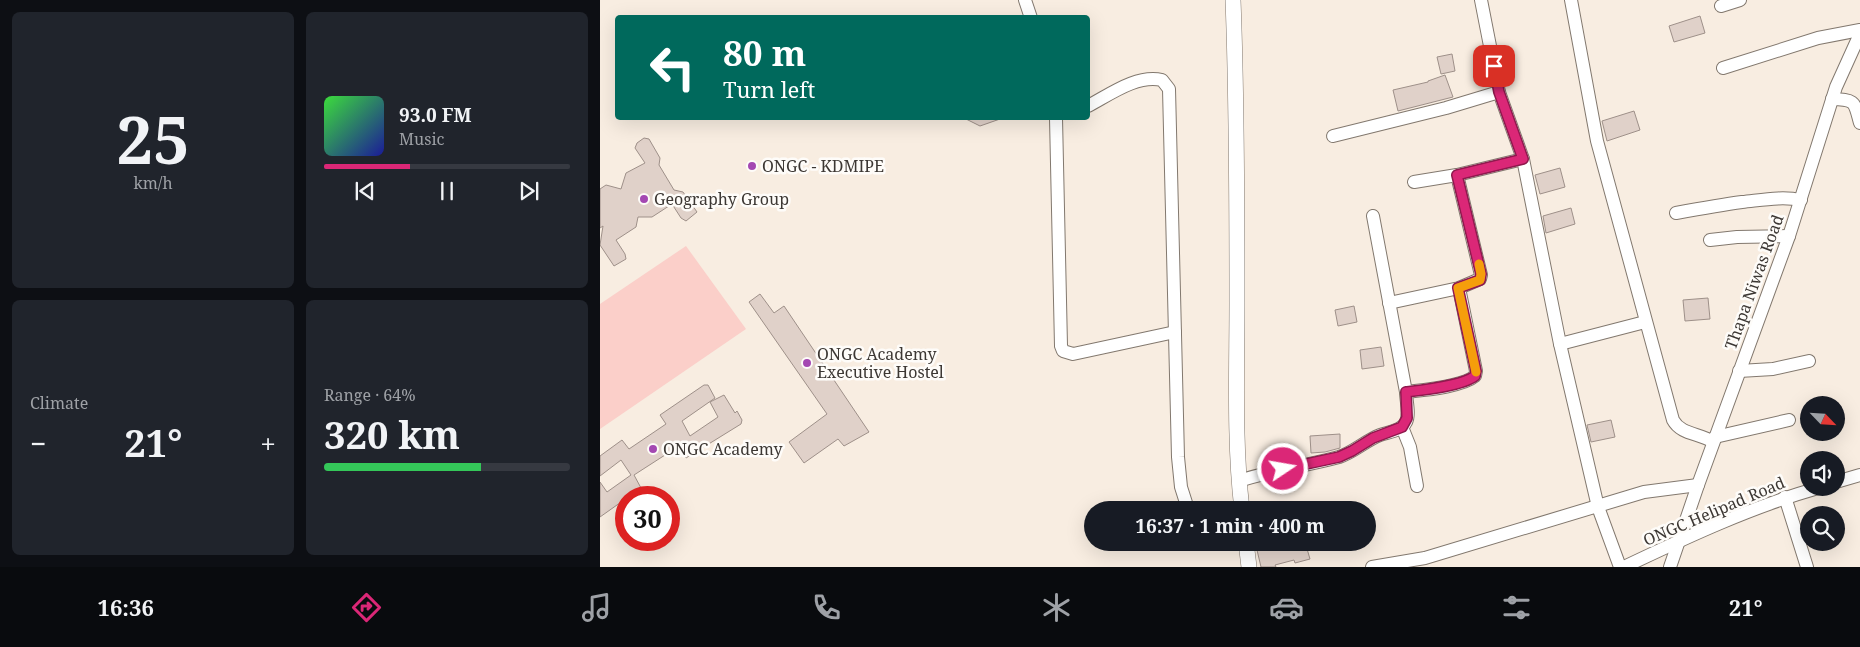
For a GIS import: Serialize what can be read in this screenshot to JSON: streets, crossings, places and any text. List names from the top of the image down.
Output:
{
  "streets": {
    "street": ["Thapa Niwas Road", "ONGC Helipad Road"]
  },
  "crossings": [
    ["Thapa Niwas Road", "ONGC Helipad Road"]
  ],
  "places": [
    "ONGC - KDMIPE",
    "Geography Group",
    "ONGC Academy Executive Hostel",
    "ONGC Academy"
  ],
  "north": "bottom right",
  "page": {
    "tile": [
      ["25", "km/h"],
      "Climate",
      ["Range · 64%", "320 km"]
    ],
    "turn": ["80 m", "Turn left"],
    "song": ["93.0 FM", "Music"],
    "heat": ["−", "21°", "+"],
    "limit": "30",
    "trip": "16:37 · 1 min · 400 m",
    "tabs": ["16:36", "21°"]
  }
}
